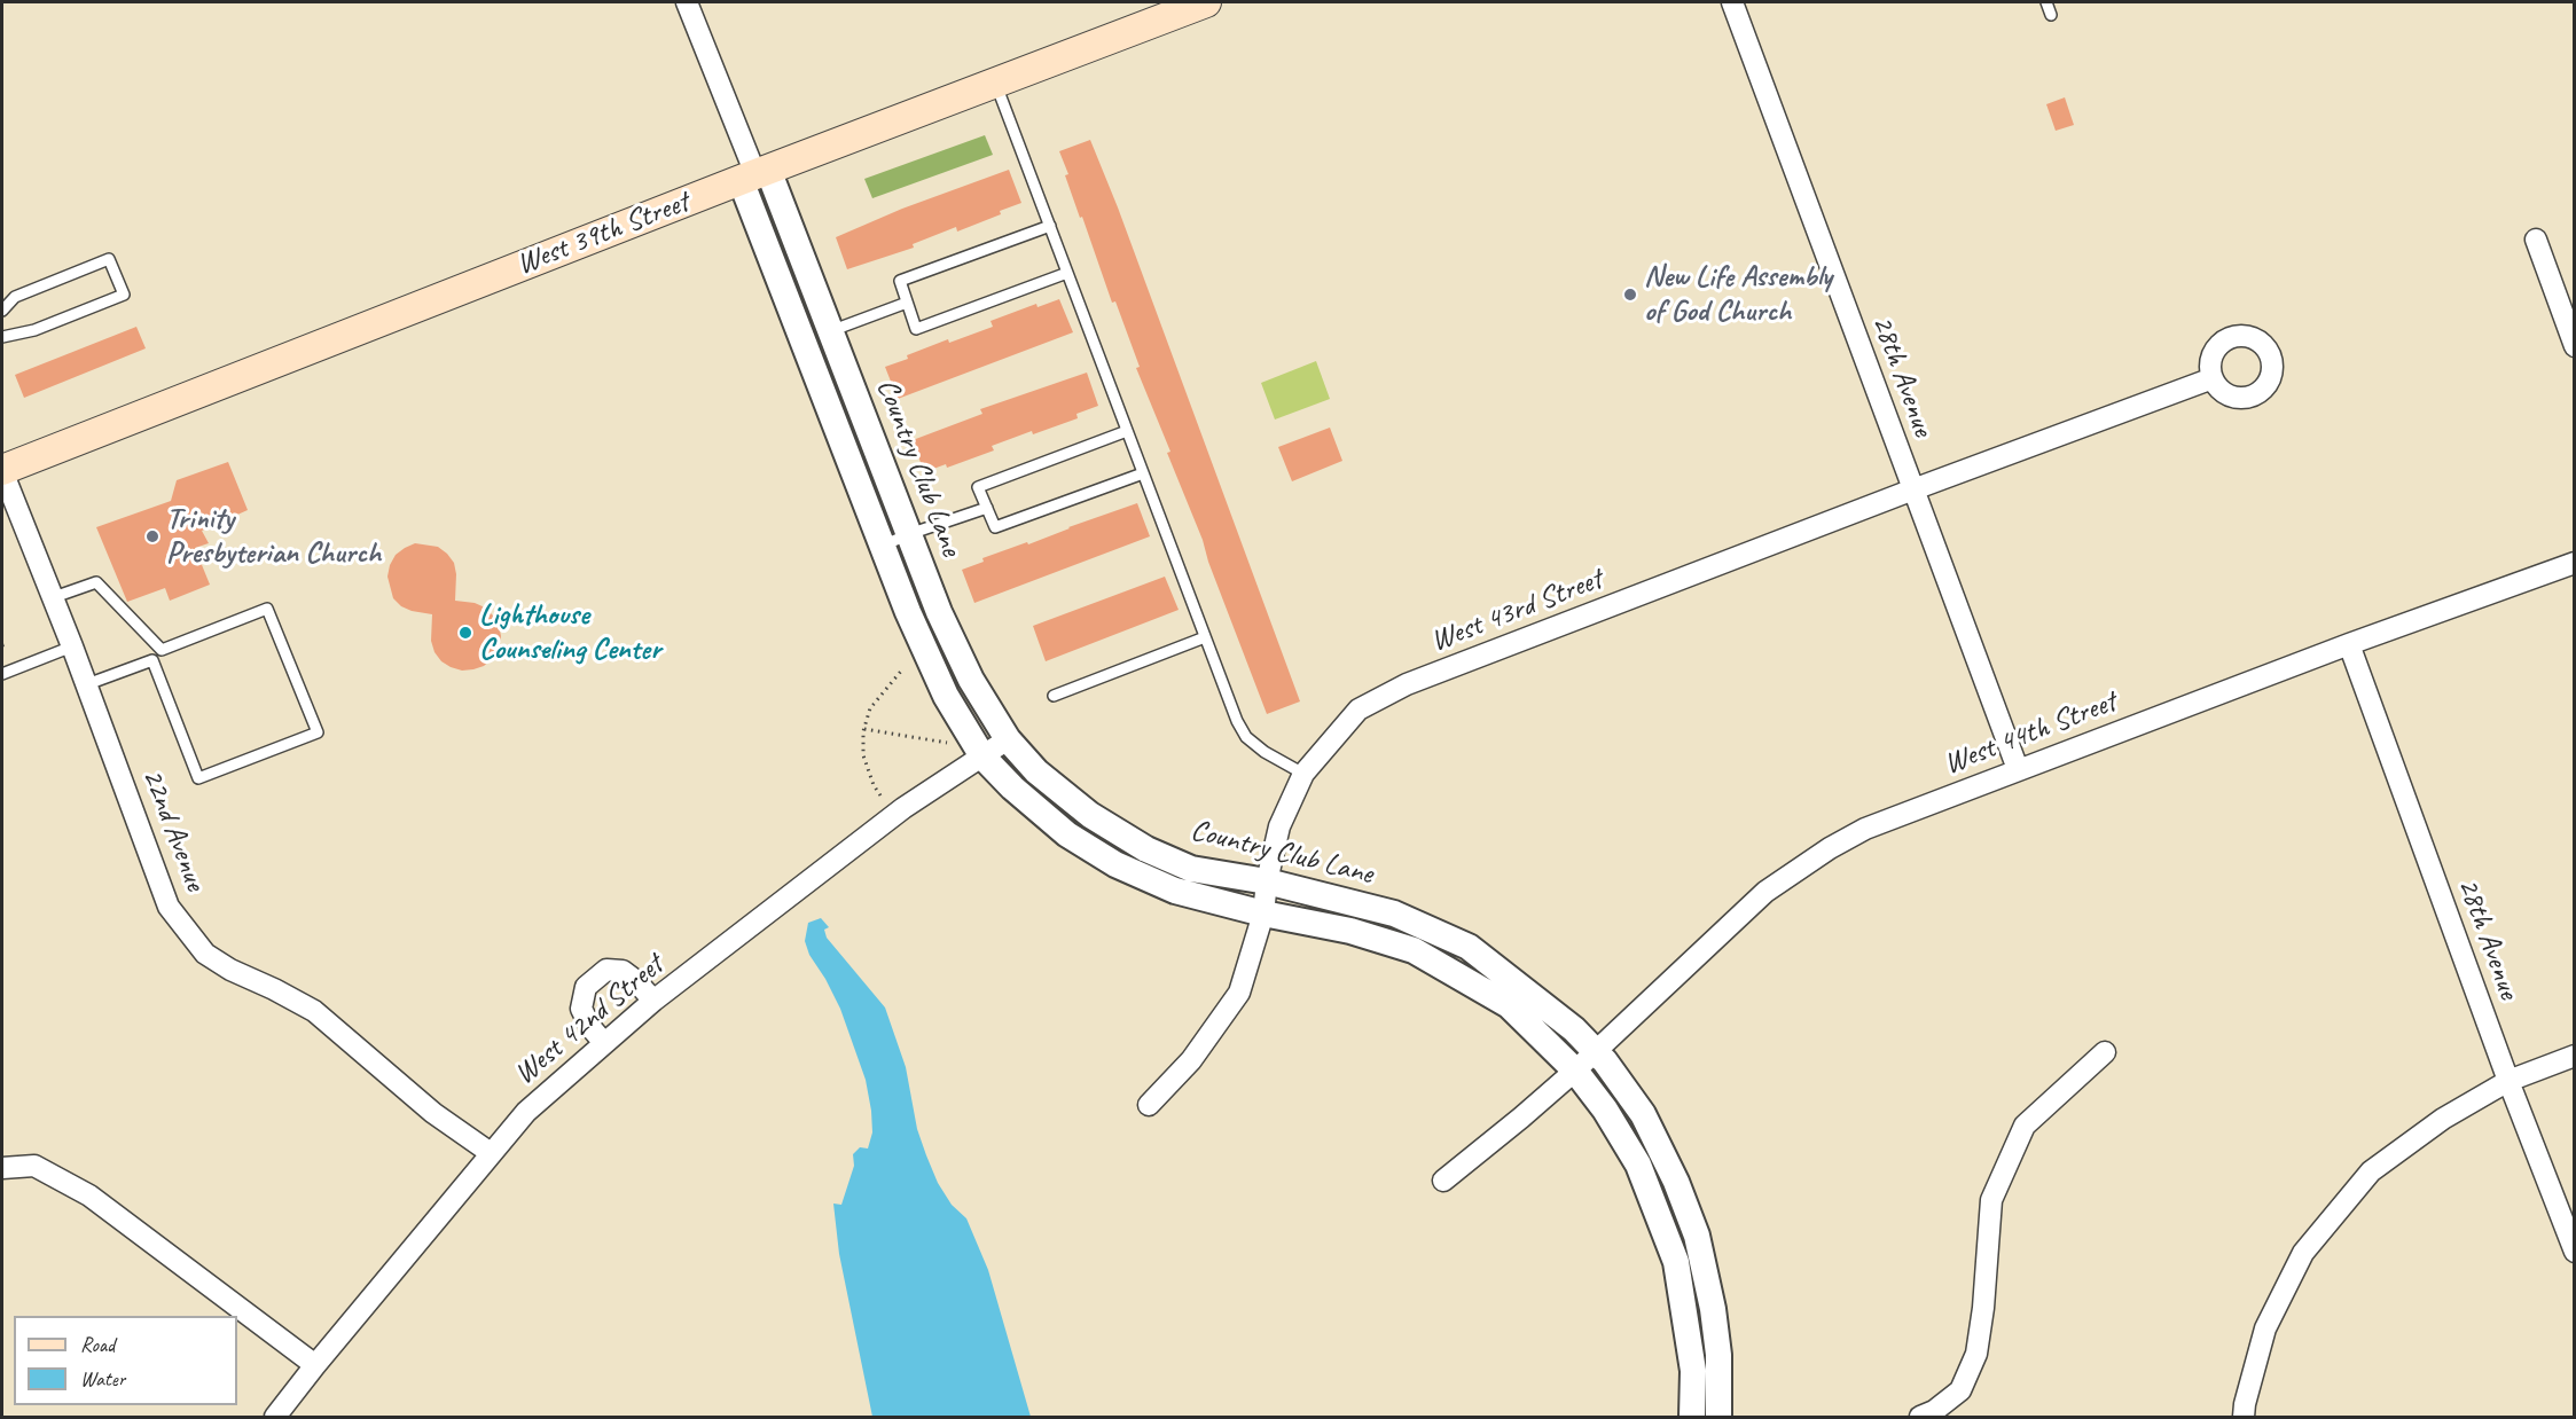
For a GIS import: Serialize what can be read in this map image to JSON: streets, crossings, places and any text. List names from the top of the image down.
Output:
{
  "streets": {
    "main road": ["West 39th Street"],
    "street": [
      "28th Avenue",
      "Country Club Lane",
      "West 43rd Street",
      "West 44th Street",
      "22nd Avenue",
      "West 42nd Street"
    ]
  },
  "crossings": [
    ["West 39th Street", "Country Club Lane"],
    ["West 39th Street", "22nd Avenue"],
    ["28th Avenue", "West 43rd Street"],
    ["28th Avenue", "West 44th Street"],
    ["Country Club Lane", "West 43rd Street"],
    ["Country Club Lane", "West 44th Street"],
    ["Country Club Lane", "West 42nd Street"],
    ["22nd Avenue", "West 42nd Street"]
  ],
  "places": ["New Life Assembly of God Church", "Trinity Presbyterian Church", "Lighthouse Counseling Center"],
  "legend": ["Road", "Water"]
}
